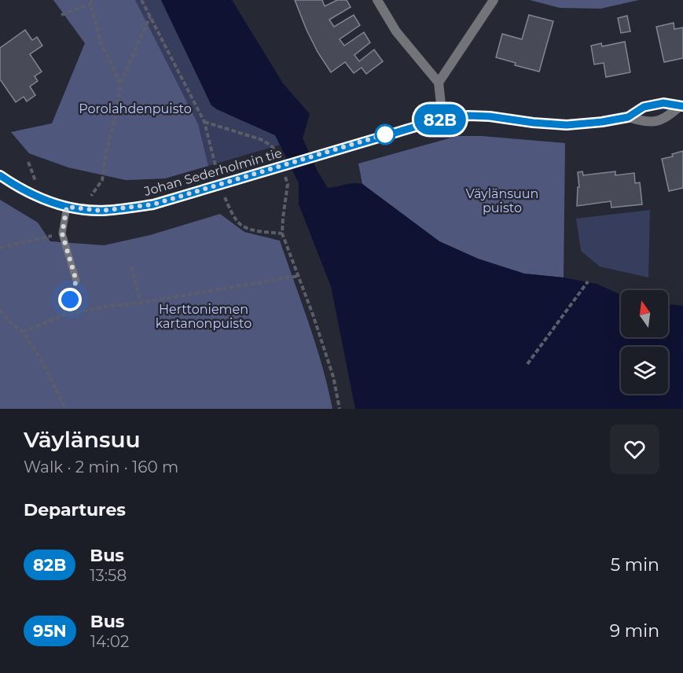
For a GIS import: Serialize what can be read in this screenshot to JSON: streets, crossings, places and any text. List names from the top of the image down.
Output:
{
  "streets": {
    "street": ["Johan Sederholmin tie"]
  },
  "parks": ["Porolahdenpuisto", "Väylänsuun puisto", "Herttoniemen kartanonpuisto"],
  "lines": ["bus line 82B"],
  "north": "top",
  "page": {
    "on_map": "82B",
    "heading": [
      ["Väylänsuu", "Walk · 2 min · 160 m"],
      "Departures"
    ],
    "list": [
      {
        "mark": "82B",
        "name": "Bus",
        "note": "13:58",
        "value": "5 min"
      },
      {
        "mark": "95N",
        "name": "Bus",
        "note": "14:02",
        "value": "9 min"
      }
    ]
  }
}
